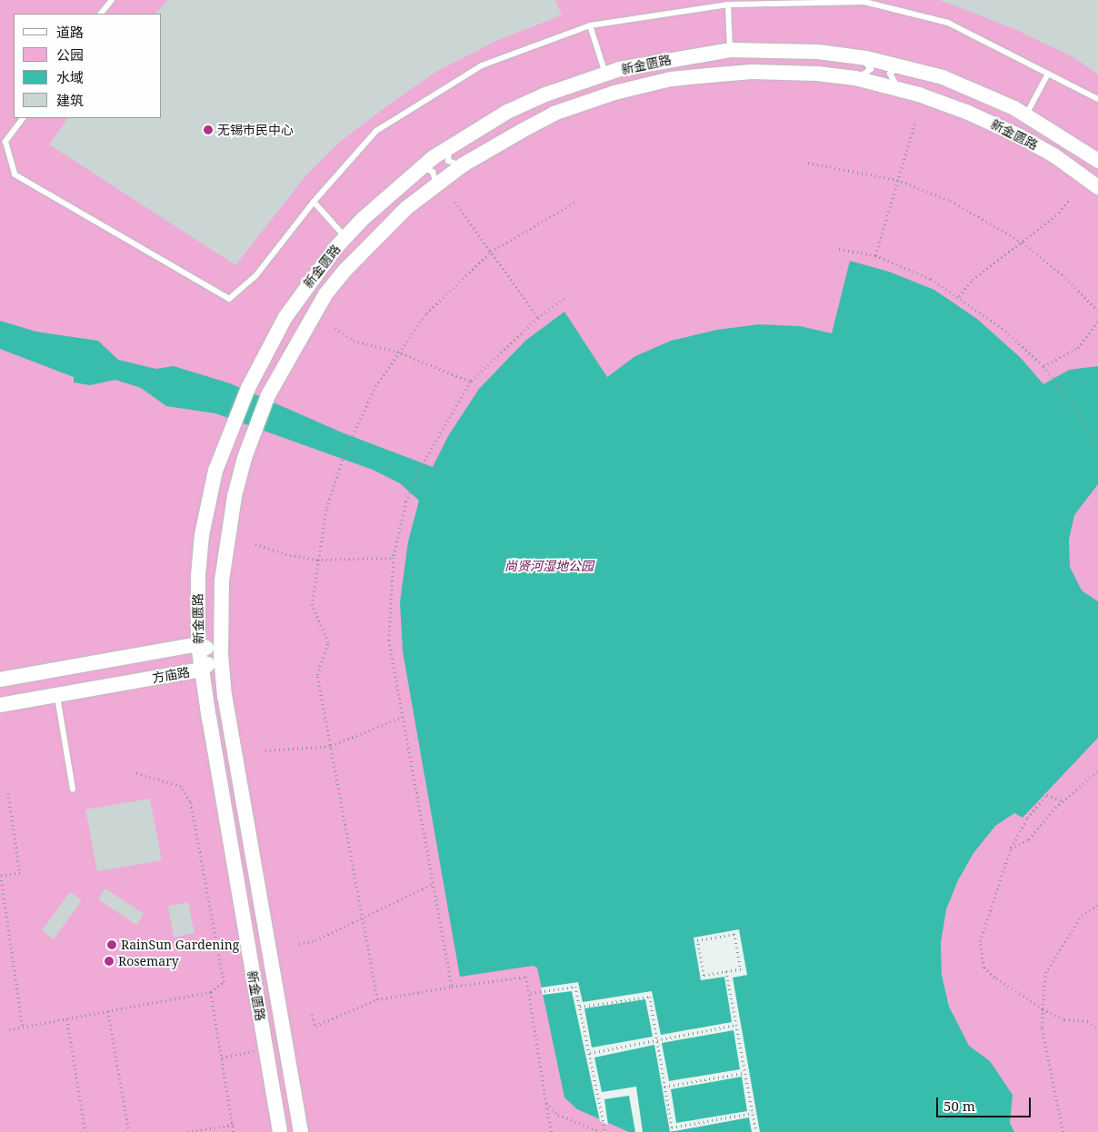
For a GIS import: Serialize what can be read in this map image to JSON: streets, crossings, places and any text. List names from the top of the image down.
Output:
{
  "streets": {
    "street": ["新金匮路", "方庙路"]
  },
  "crossings": [
    ["新金匮路", "方庙路"]
  ],
  "parks": ["尚贤河湿地公园"],
  "places": ["无锡市民中心", "RainSun Gardening", "Rosemary"],
  "legend": [
    "道路",
    "公园",
    "水域",
    "建筑"
  ],
  "scale_bar": "50 m"
}
